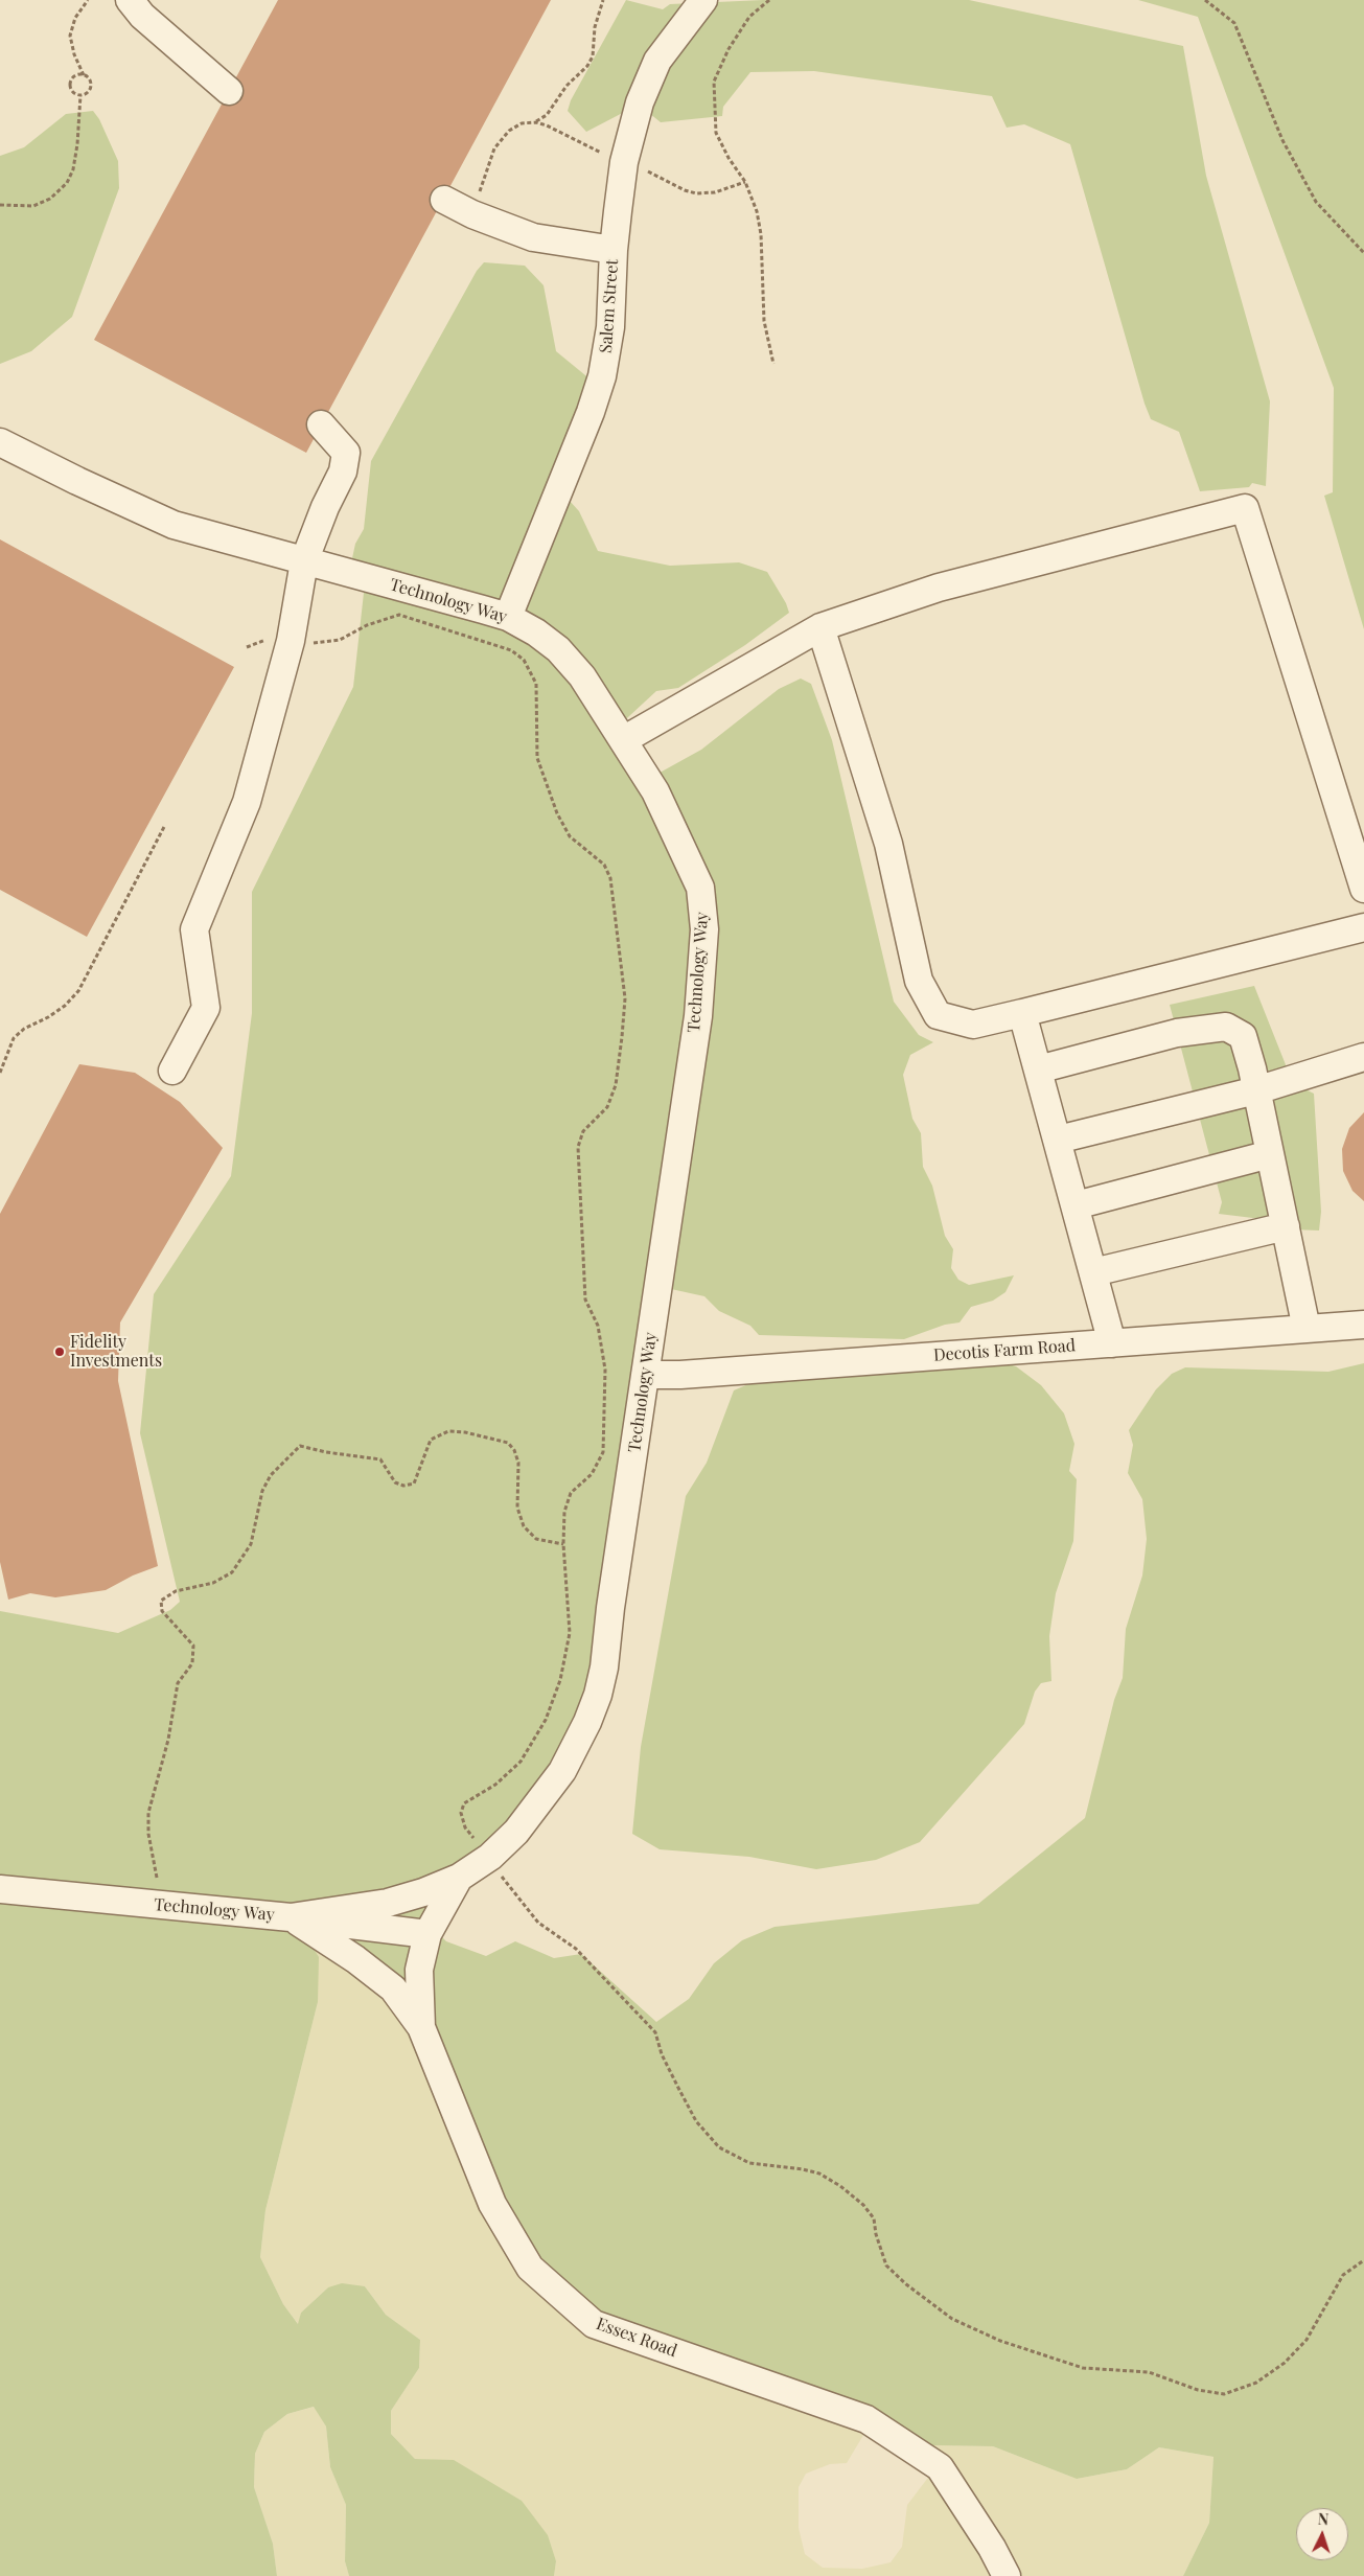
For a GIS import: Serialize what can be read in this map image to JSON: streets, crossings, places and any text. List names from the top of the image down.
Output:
{
  "streets": {
    "street": [
      "Salem Street",
      "Technology Way",
      "Decotis Farm Road",
      "Essex Road"
    ]
  },
  "crossings": [
    ["Salem Street", "Technology Way"],
    ["Technology Way", "Decotis Farm Road"],
    ["Technology Way", "Essex Road"]
  ],
  "places": ["Fidelity Investments"],
  "north": "top"
}
